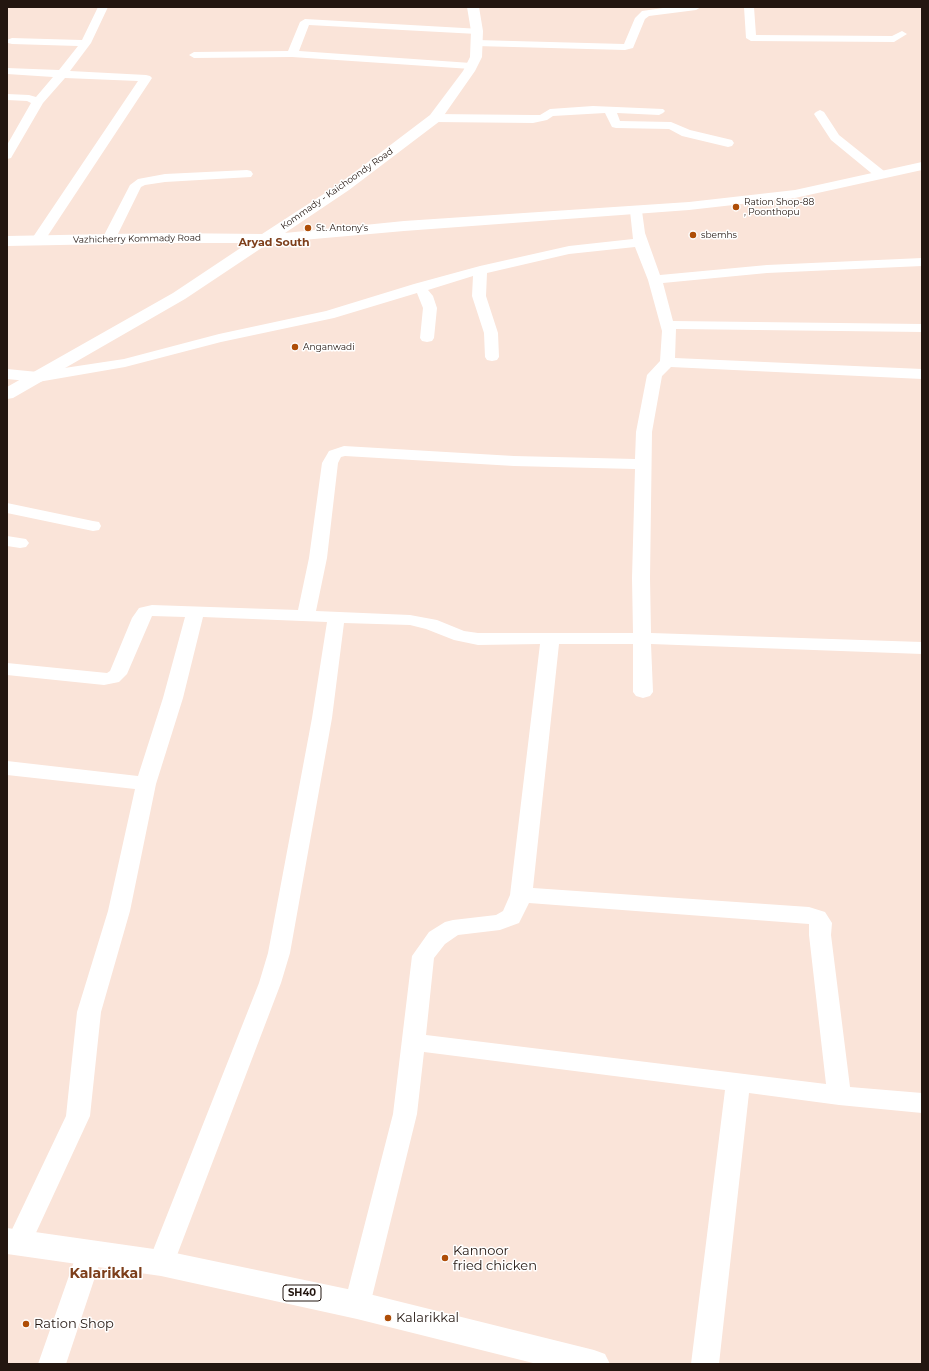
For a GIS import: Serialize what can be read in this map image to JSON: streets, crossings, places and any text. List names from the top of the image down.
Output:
{
  "streets": {
    "main road": ["Kommady - Kaichoondy Road", "Vazhicherry Kommady Road", "SH40"]
  },
  "crossings": [
    ["Kommady - Kaichoondy Road", "Vazhicherry Kommady Road"]
  ],
  "districts": ["Aryad South", "Kalarikkal"],
  "places": [
    "Ration Shop-88 , Poonthopu",
    "St. Antony's",
    "sbemhs",
    "Anganwadi",
    "Kannoor fried chicken",
    "Kalarikkal",
    "Ration Shop"
  ]
}
